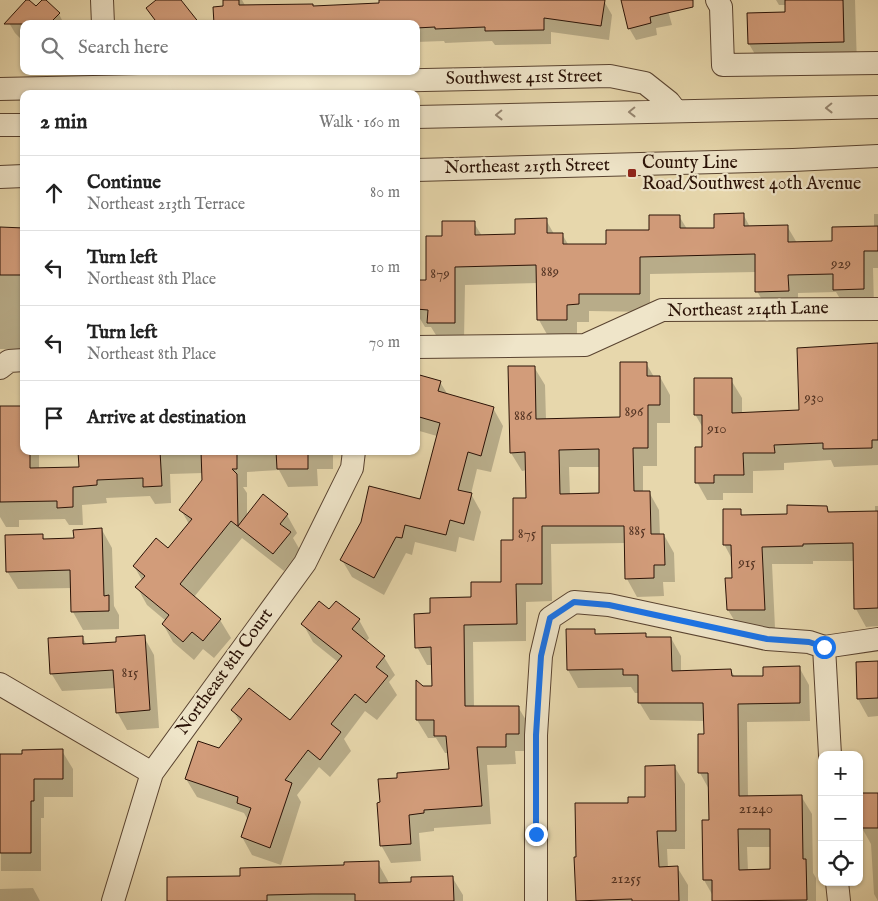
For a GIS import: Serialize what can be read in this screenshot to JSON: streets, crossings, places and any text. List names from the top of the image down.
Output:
{
  "streets": {
    "street": [
      "Southwest 41st Street",
      "Northeast 215th Street",
      "Northeast 214th Lane",
      "Northeast 8th Court"
    ]
  },
  "places": {
    "transit": ["County Line Road/Southwest 40th Avenue"]
  },
  "house_numbers": [
    "929",
    "889",
    "879",
    "930",
    "896",
    "886",
    "910",
    "885",
    "875",
    "915",
    "815",
    "21240",
    "21255"
  ],
  "page": {
    "search": "Search here",
    "heading": ["2 min", "Walk · 160 m"],
    "list": [
      ["Continue", "Northeast 213th Terrace", "80 m"],
      ["Turn left", "Northeast 8th Place", "10 m"],
      ["Turn left", "Northeast 8th Place", "70 m"],
      "Arrive at destination"
    ],
    "map_buttons": ["+", "−"]
  }
}
